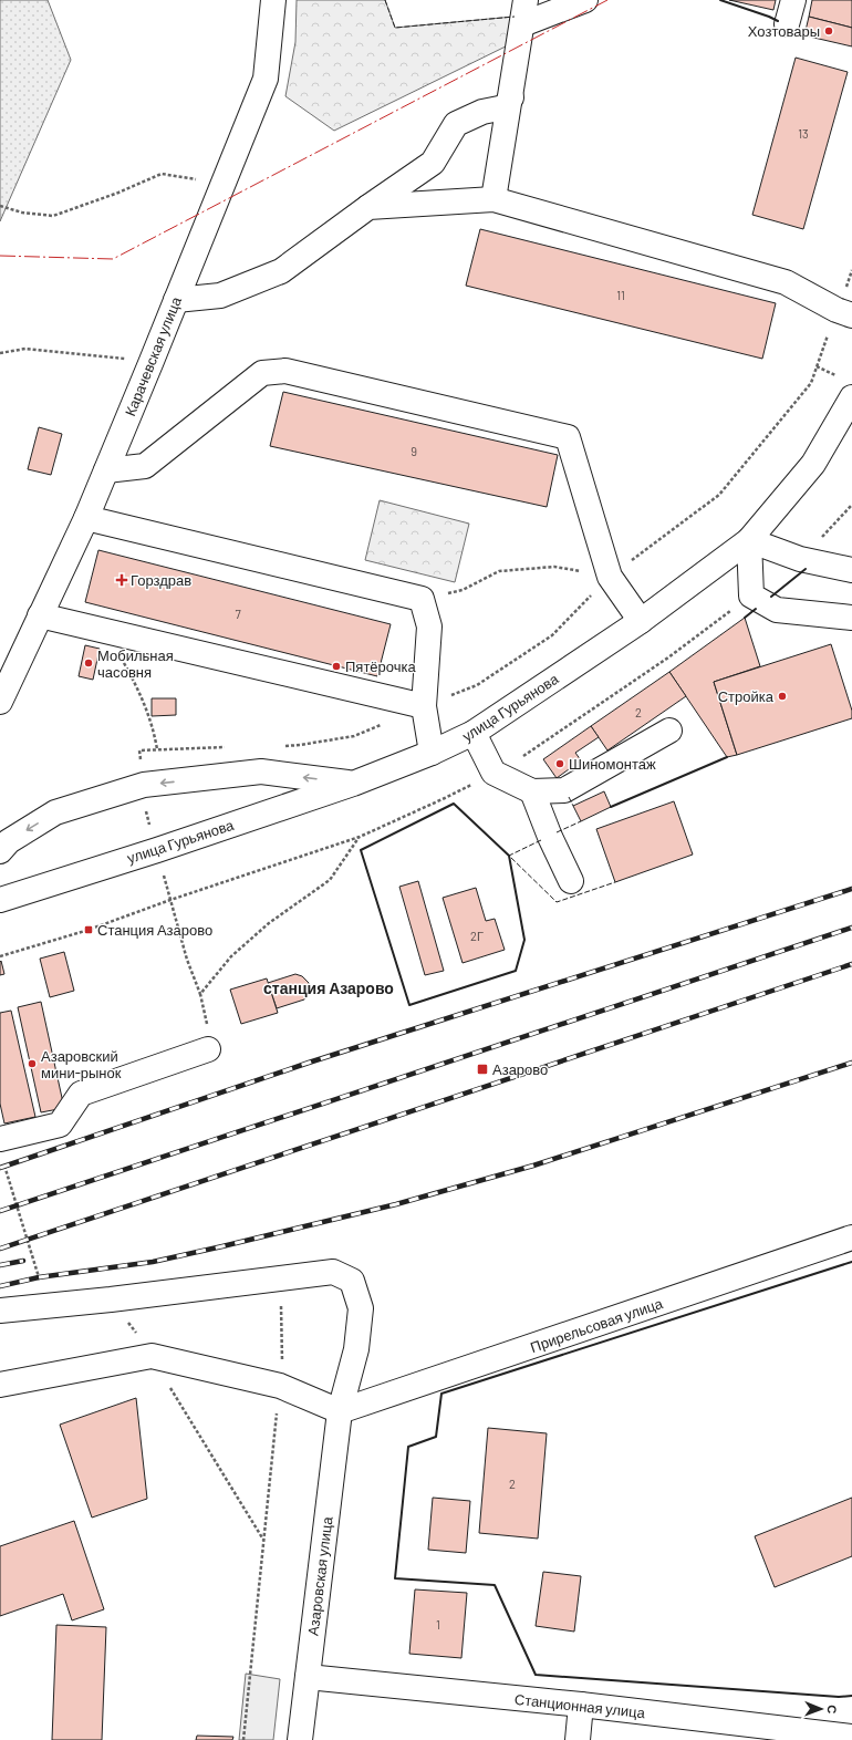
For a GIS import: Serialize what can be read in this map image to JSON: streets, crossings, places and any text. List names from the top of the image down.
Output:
{
  "streets": {
    "street": [
      "Карачевская улица",
      "улица Гурьянова",
      "Прирельсовая улица",
      "Азаровская улица",
      "Станционная улица"
    ]
  },
  "crossings": [
    ["Прирельсовая улица", "Азаровская улица"],
    ["Азаровская улица", "Станционная улица"]
  ],
  "districts": ["станция Азарово"],
  "places": {
    "other": [
      "Хозтовары",
      "Мобильная часовня",
      "Пятёрочка",
      "Стройка",
      "Шиномонтаж",
      "Азаровский мини-рынок"
    ],
    "health": ["Горздрав"],
    "transit": ["Станция Азарово", "Азарово"]
  },
  "house_numbers": [
    "13",
    "11",
    "9",
    "7",
    "2",
    "2Г",
    "2",
    "1"
  ],
  "north": "right"
}
